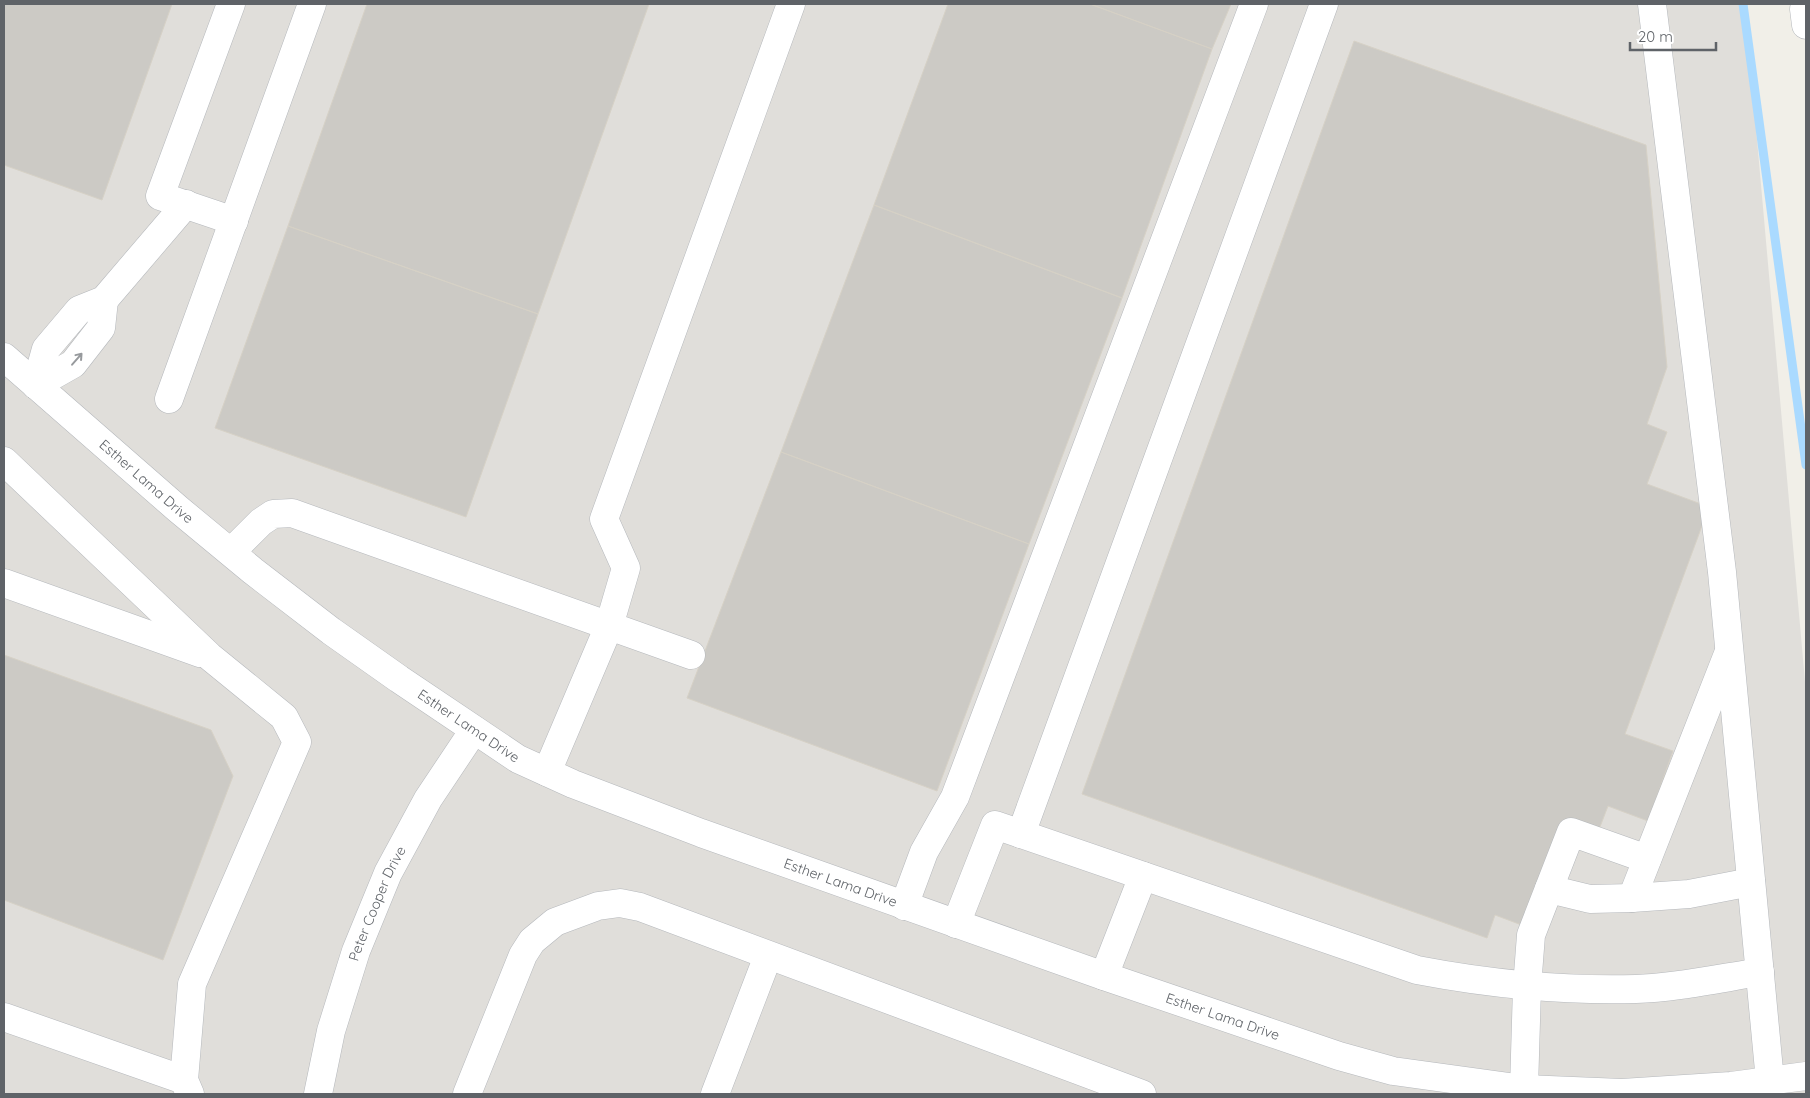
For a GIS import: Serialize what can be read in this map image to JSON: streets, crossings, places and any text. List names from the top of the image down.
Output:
{
  "streets": {
    "street": ["Esther Lama Drive", "Peter Cooper Drive"]
  },
  "crossings": [
    ["Esther Lama Drive", "Peter Cooper Drive"]
  ],
  "scale_bar": "20 m"
}
